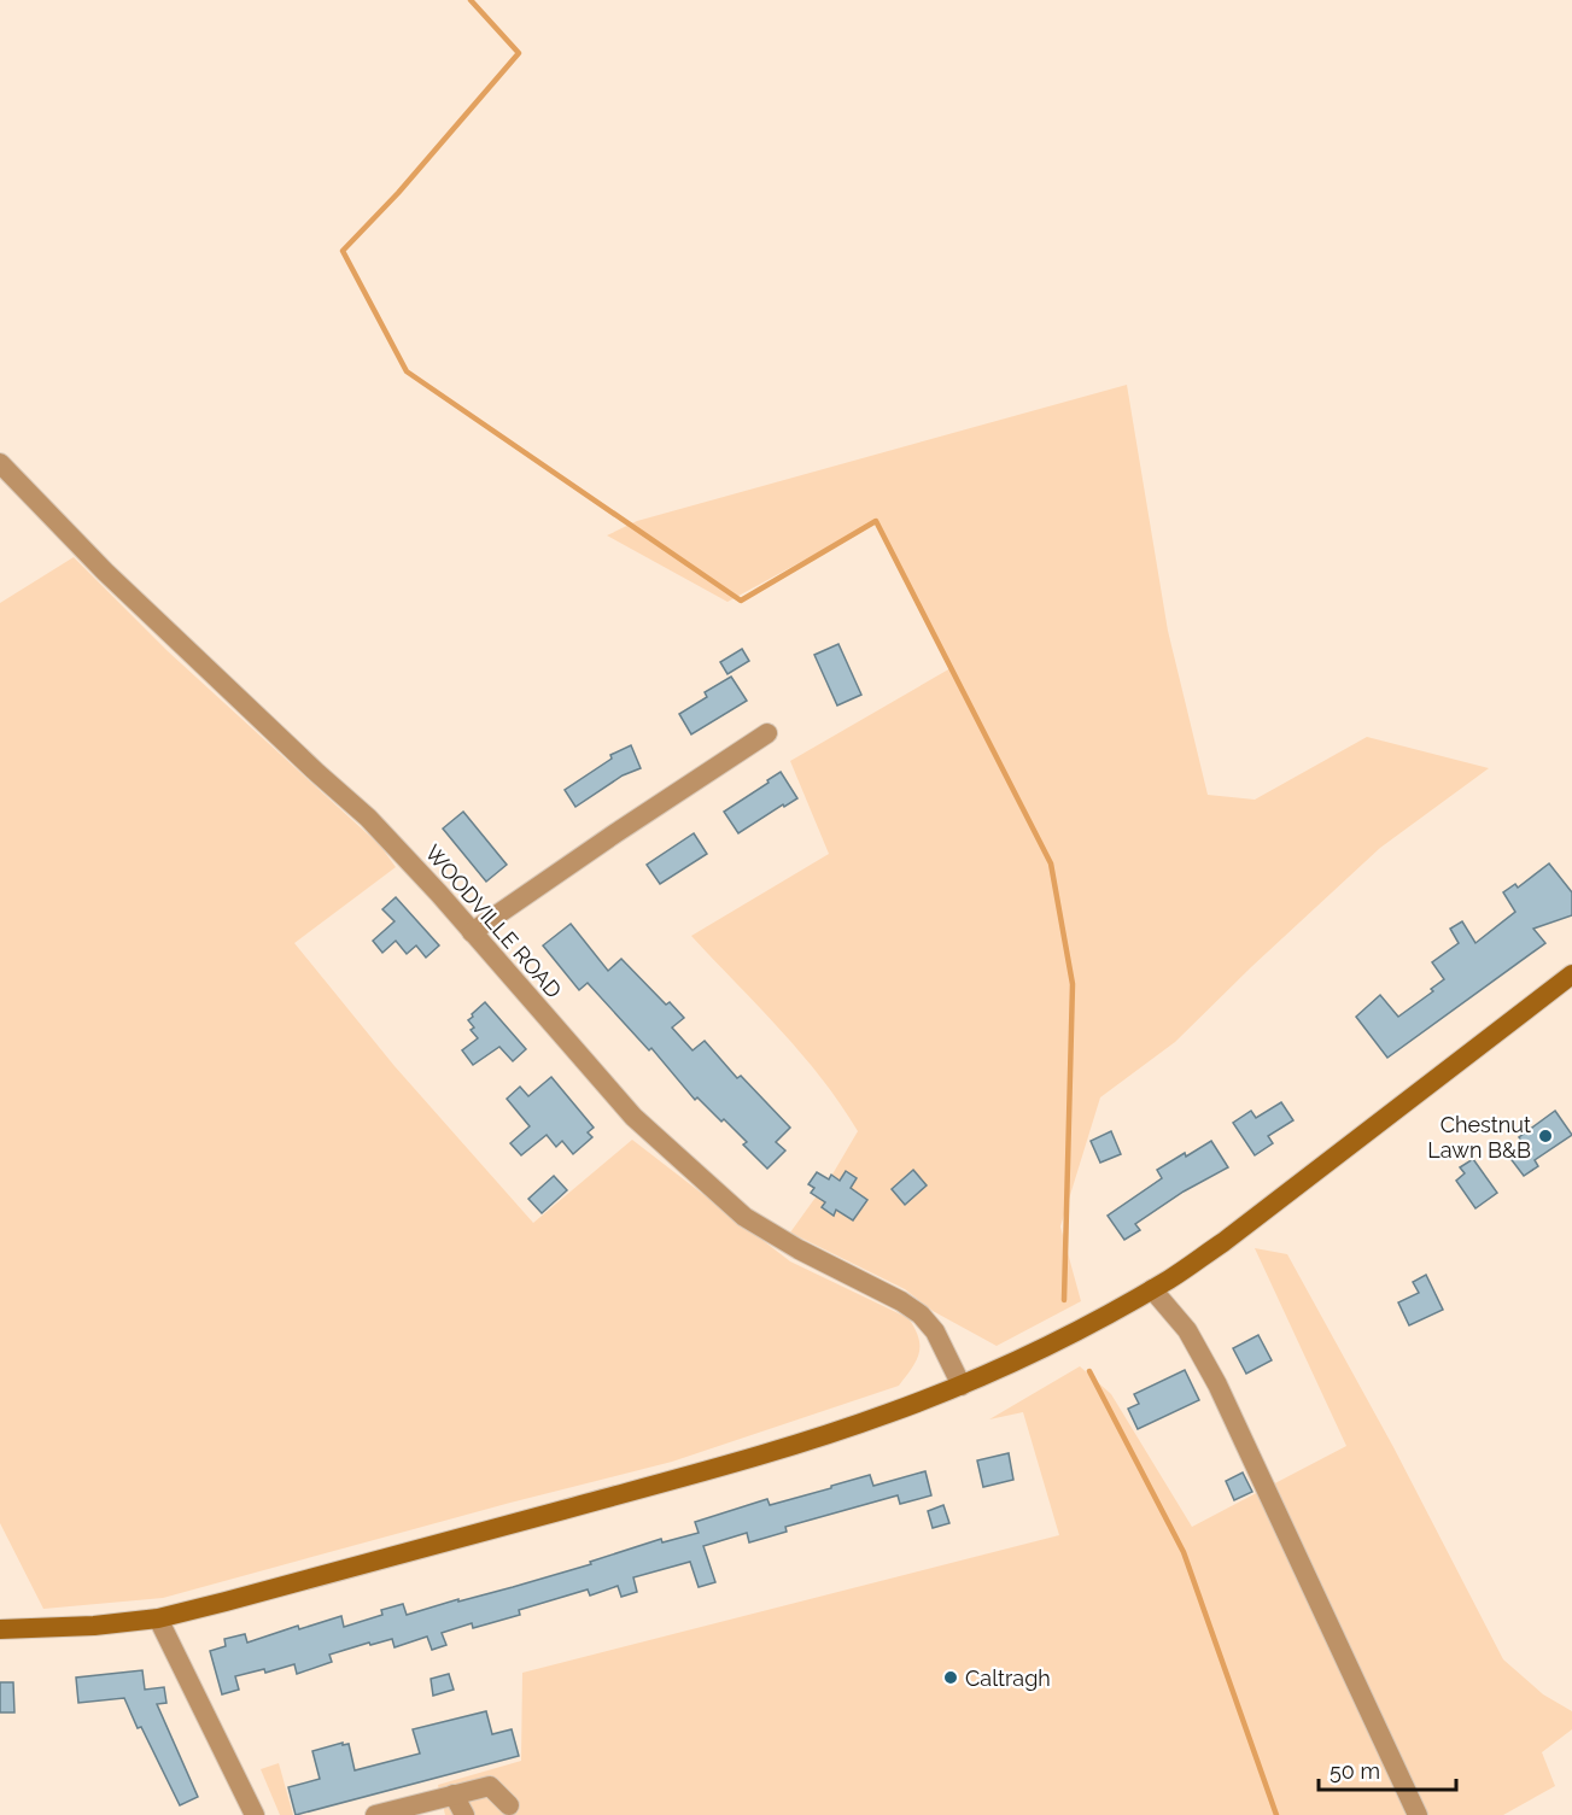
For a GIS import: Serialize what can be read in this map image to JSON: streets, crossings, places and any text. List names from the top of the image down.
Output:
{
  "streets": {
    "street": ["WOODVILLE ROAD"]
  },
  "places": ["Chestnut Lawn B&B", "Caltragh"],
  "scale_bar": "50 m"
}
